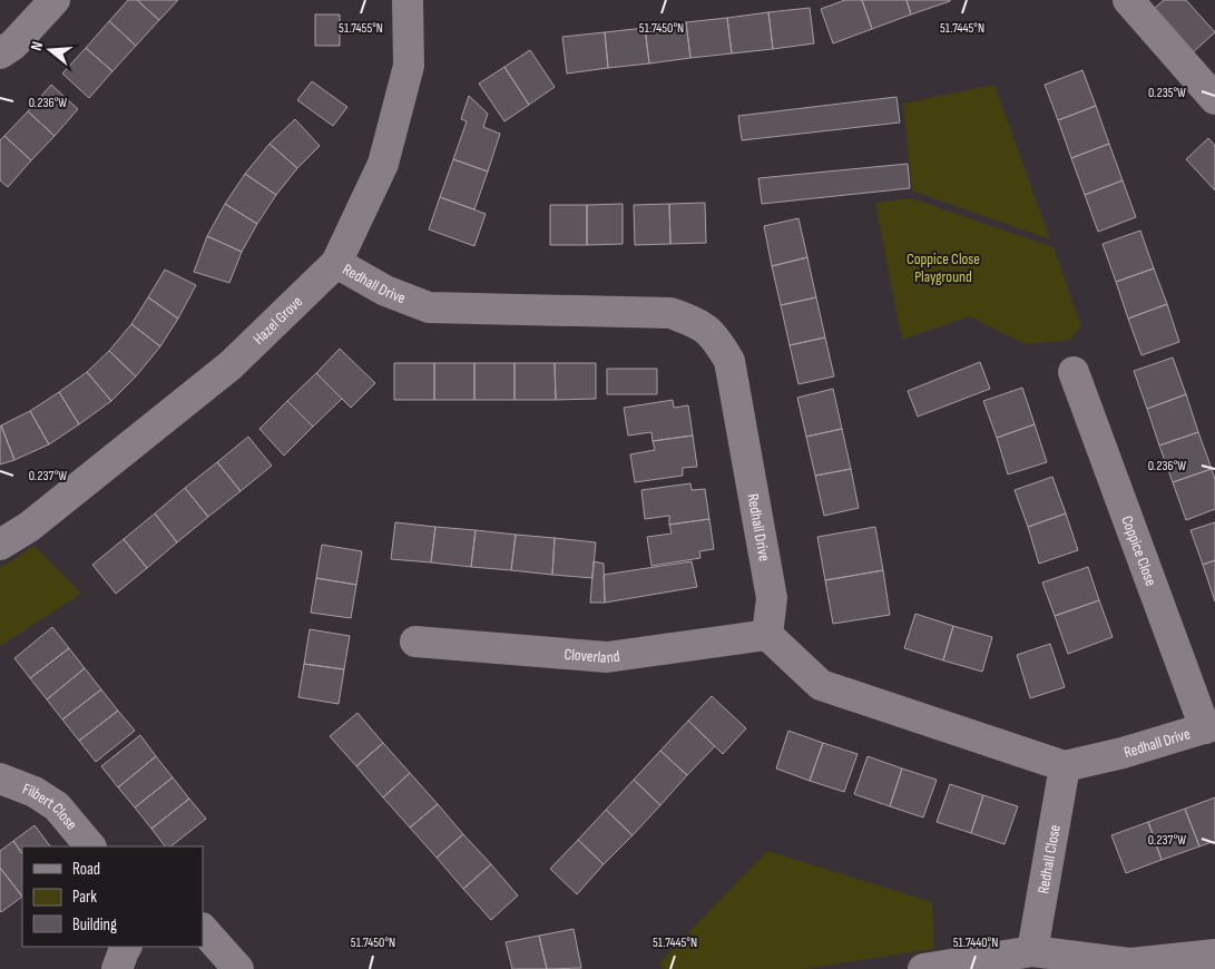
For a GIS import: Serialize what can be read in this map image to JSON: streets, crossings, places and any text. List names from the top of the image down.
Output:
{
  "streets": {
    "street": [
      "Redhall Drive",
      "Hazel Grove",
      "Coppice Close",
      "Cloverland",
      "Filbert Close",
      "Redhall Close"
    ]
  },
  "crossings": [
    ["Redhall Drive", "Hazel Grove"],
    ["Redhall Drive", "Coppice Close"],
    ["Redhall Drive", "Cloverland"],
    ["Redhall Drive", "Redhall Close"]
  ],
  "parks": ["Coppice Close Playground"],
  "legend": ["Road", "Park", "Building"],
  "north": "left",
  "coordinates": [
    "51.7455°N",
    "51.7450°N",
    "51.7445°N",
    "0.235°W",
    "0.236°W",
    "0.237°W",
    "51.7440°N"
  ]
}
